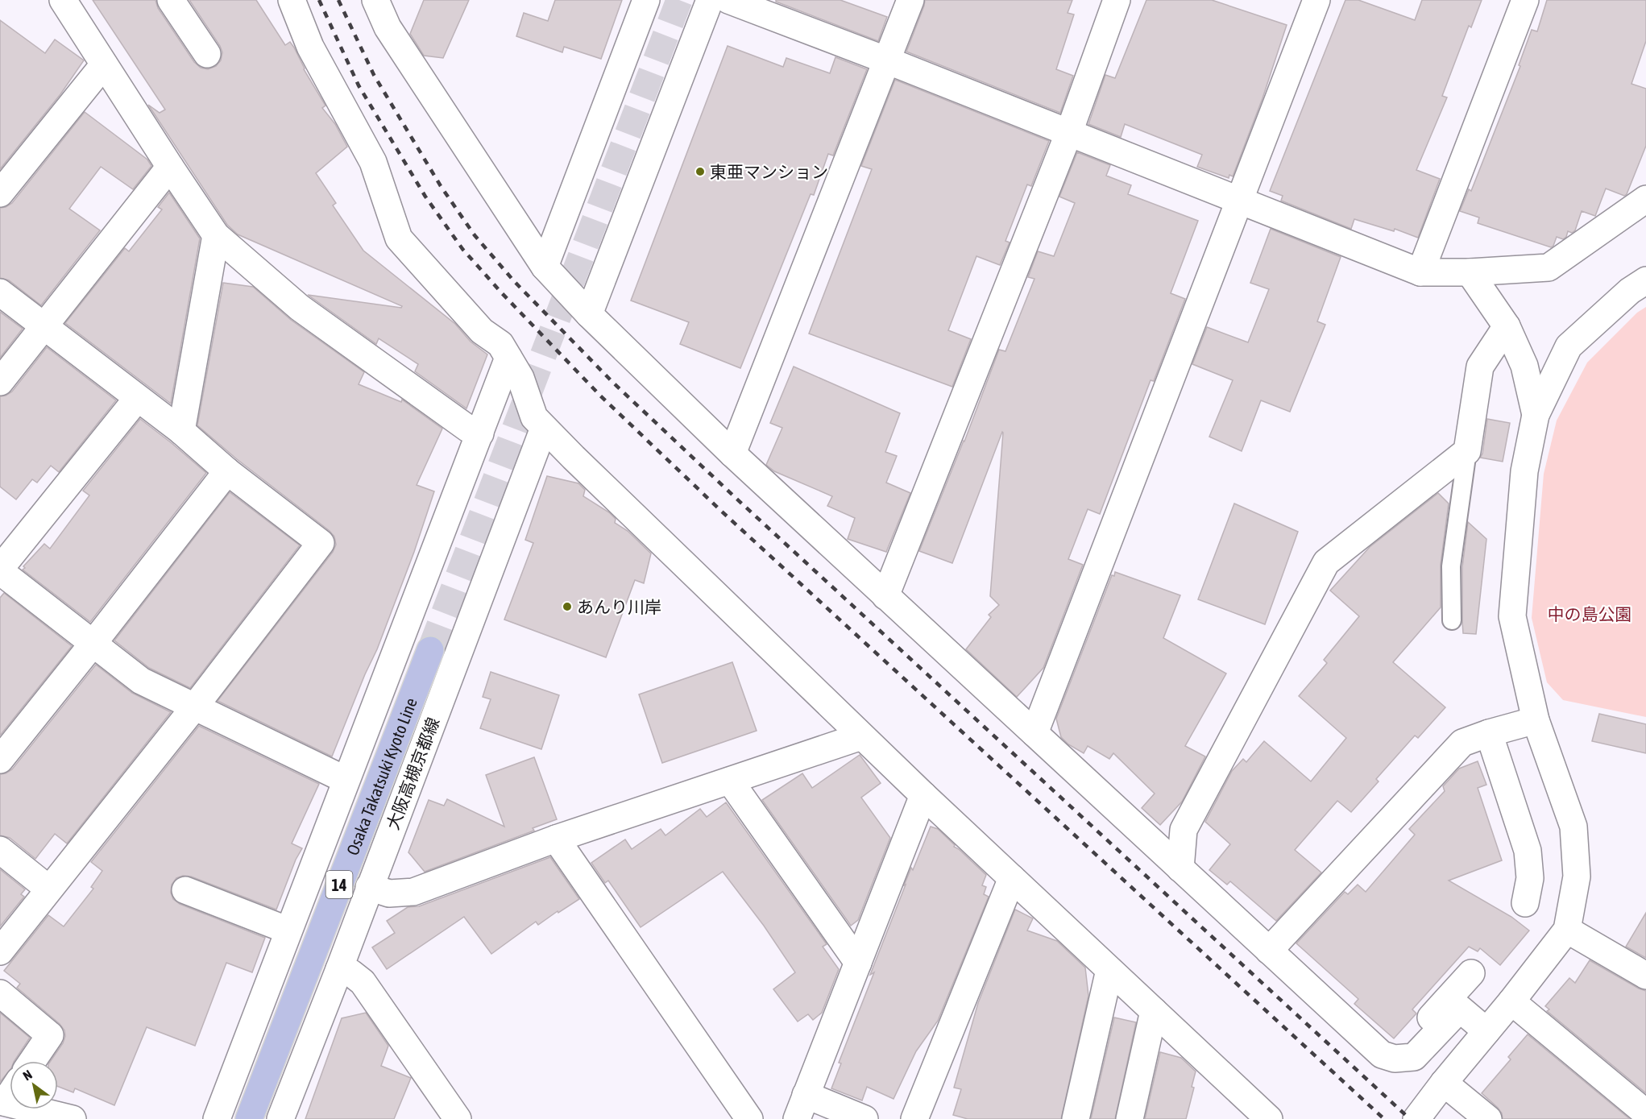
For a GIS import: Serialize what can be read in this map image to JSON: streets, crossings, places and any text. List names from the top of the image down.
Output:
{
  "streets": {
    "main road": ["Osaka Takatsuki Kyoto Line", "14"],
    "street": ["大阪高槻京都線"]
  },
  "parks": ["中の島公園"],
  "places": ["東亜マンション", "あんり川岸"],
  "north": "top left"
}
